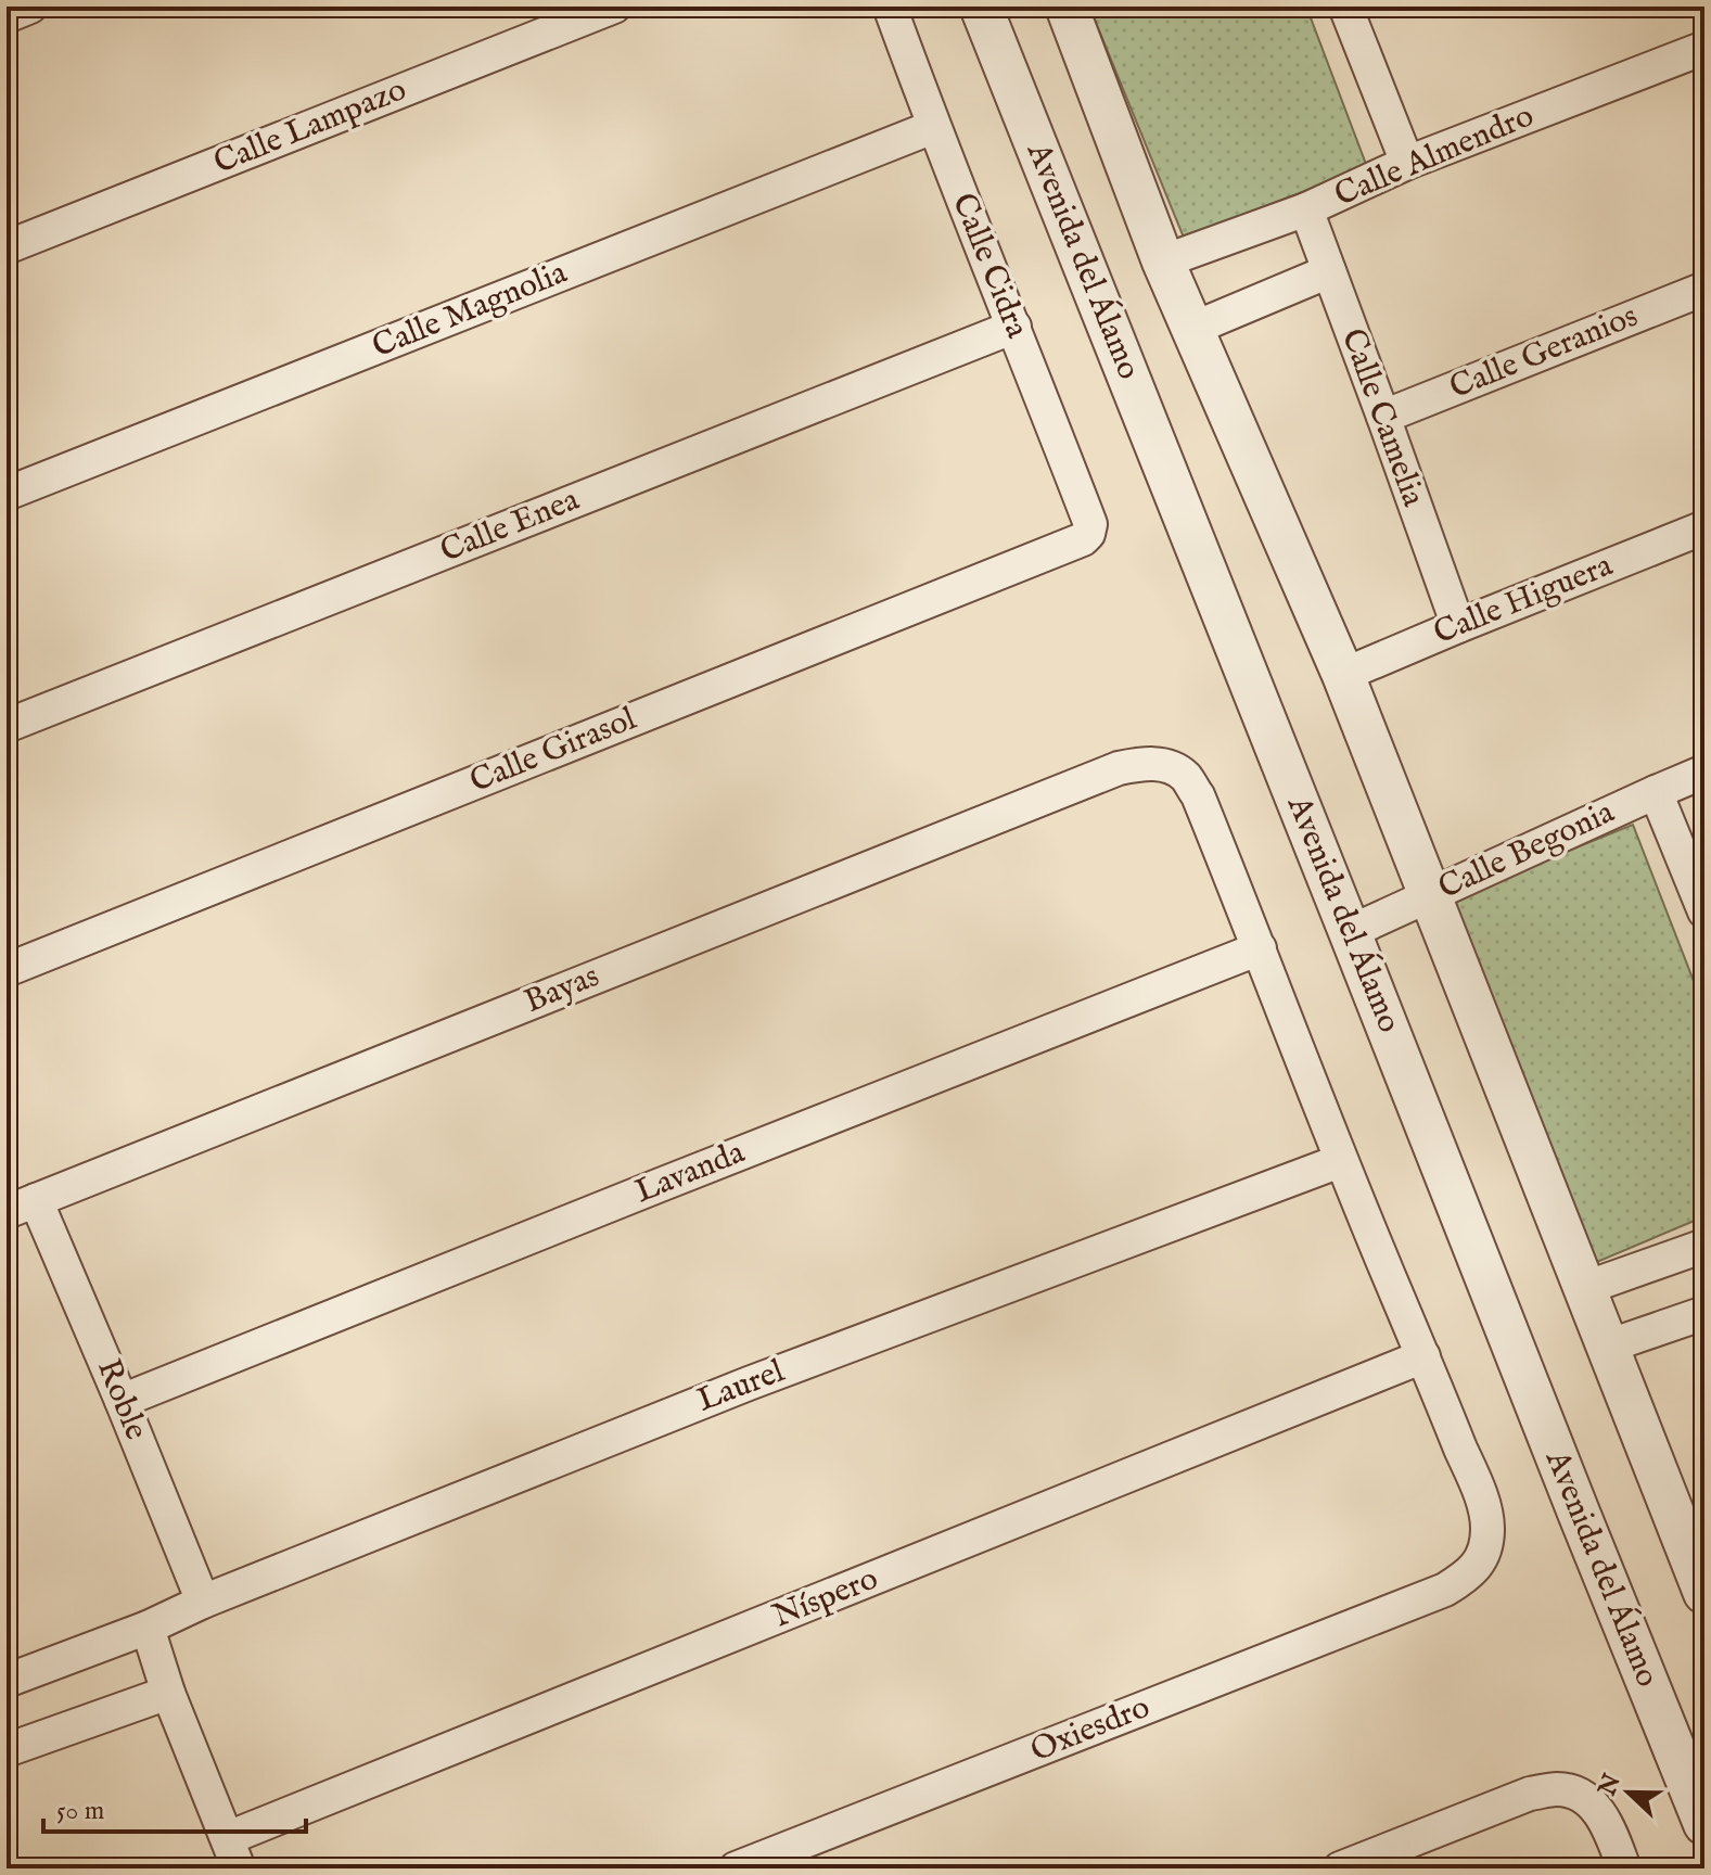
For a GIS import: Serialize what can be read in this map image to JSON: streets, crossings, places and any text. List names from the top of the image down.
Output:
{
  "streets": {
    "street": [
      "Calle Lampazo",
      "Calle Almendro",
      "Avenida del Álamo",
      "Calle Cidra",
      "Calle Magnolia",
      "Calle Geranios",
      "Calle Camelia",
      "Calle Enea",
      "Calle Higuera",
      "Calle Girasol",
      "Calle Begonia",
      "Bayas",
      "Lavanda",
      "Laurel",
      "Roble",
      "Níspero",
      "Oxiesdro"
    ]
  },
  "crossings": [
    ["Calle Almendro", "Calle Camelia"],
    ["Avenida del Álamo", "Calle Begonia"],
    ["Calle Cidra", "Calle Magnolia"],
    ["Calle Cidra", "Calle Enea"],
    ["Calle Cidra", "Calle Girasol"],
    ["Calle Geranios", "Calle Camelia"],
    ["Calle Camelia", "Calle Higuera"],
    ["Bayas", "Lavanda"],
    ["Bayas", "Laurel"],
    ["Bayas", "Roble"],
    ["Bayas", "Oxiesdro"],
    ["Lavanda", "Roble"],
    ["Laurel", "Roble"],
    ["Laurel", "Oxiesdro"],
    ["Níspero", "Oxiesdro"]
  ],
  "scale_bar": "50 m",
  "north": "left"
}
